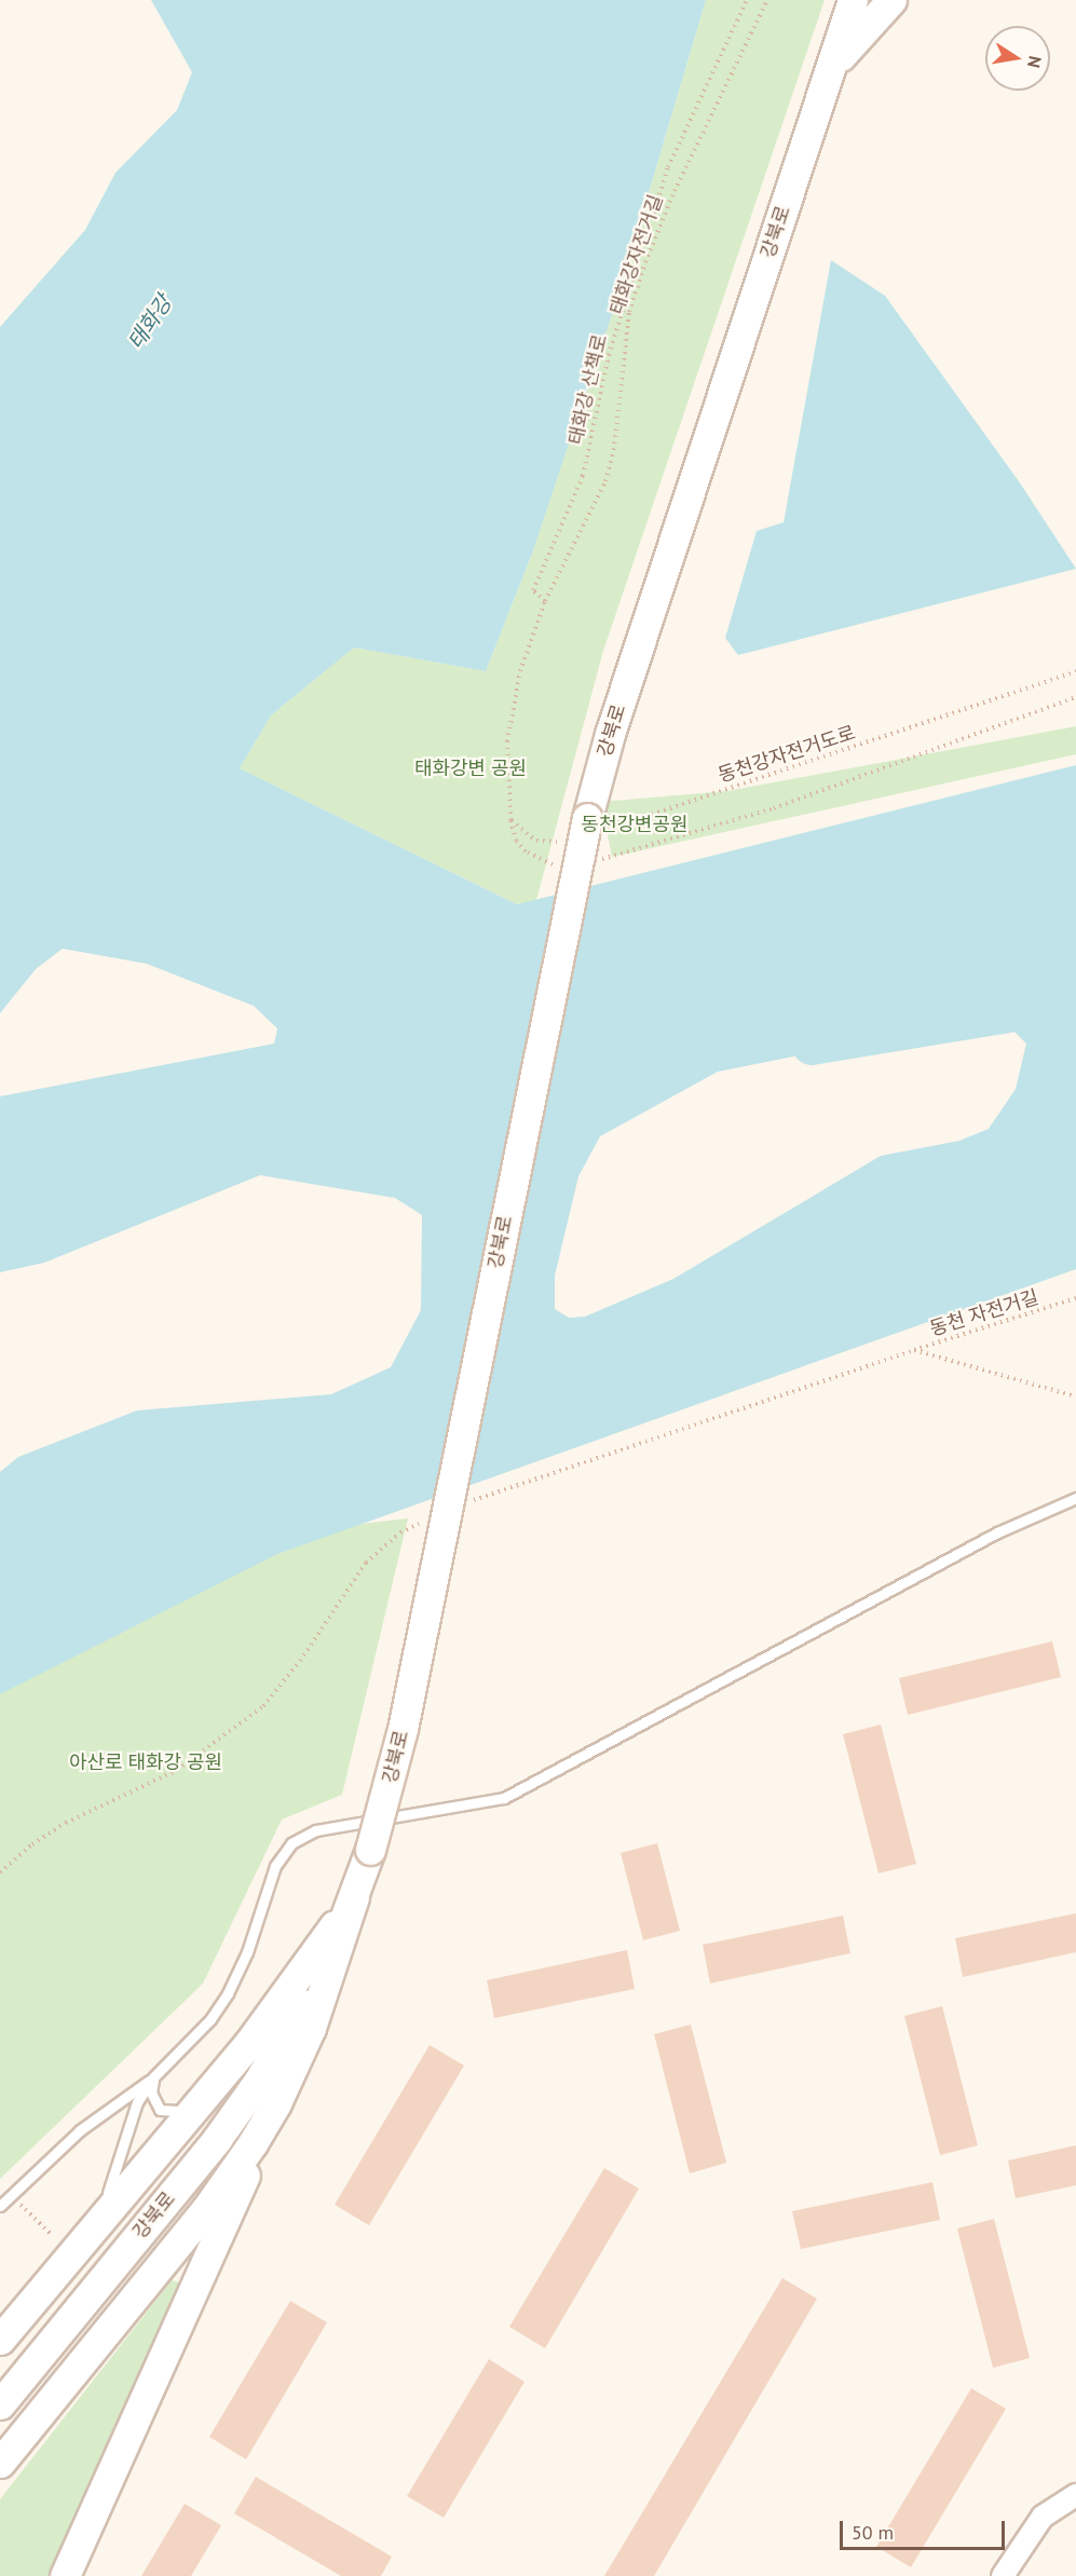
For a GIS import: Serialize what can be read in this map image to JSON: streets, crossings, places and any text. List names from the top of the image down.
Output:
{
  "streets": {
    "main road": ["강북로"],
    "path": [
      "태화강자전거길",
      "태화강 산책로",
      "동천강자전거도로",
      "동천 자전거길"
    ]
  },
  "crossings": [
    ["강북로", "동천강자전거도로"],
    ["태화강자전거길", "태화강 산책로"]
  ],
  "water": ["태화강"],
  "parks": ["태화강변 공원", "동천강변공원", "아산로 태화강 공원"],
  "scale_bar": "50 m",
  "north": "right"
}
